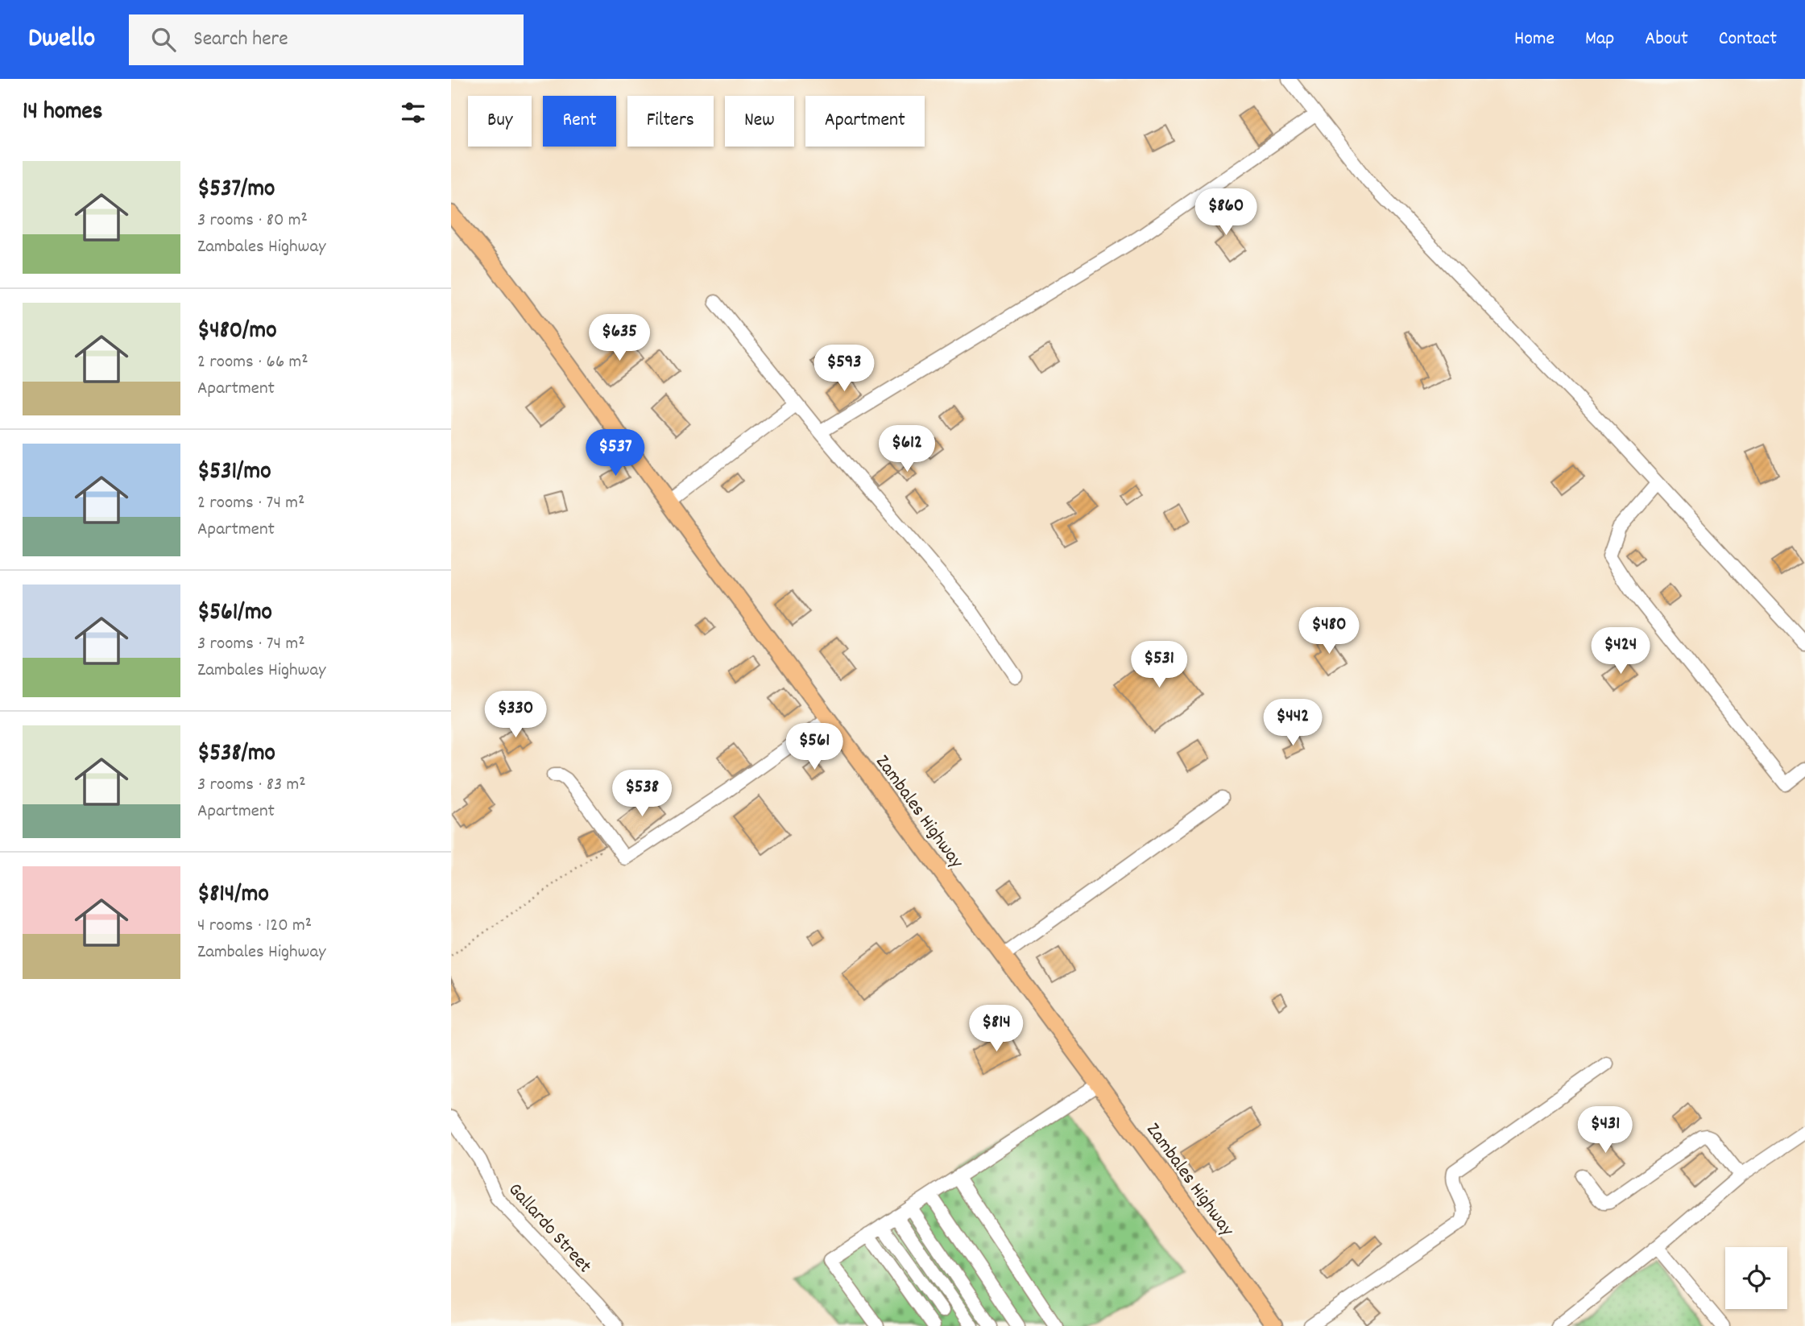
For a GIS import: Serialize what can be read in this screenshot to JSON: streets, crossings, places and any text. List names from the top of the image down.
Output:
{
  "streets": {
    "main road": ["Zambales Highway"],
    "street": ["Gallardo Street"]
  },
  "page": {
    "header": "Dwello",
    "search": "Search here",
    "nav": [
      "Home",
      "Map",
      "About",
      "Contact"
    ],
    "heading": "14 homes",
    "chip": [
      "Buy",
      "Rent",
      "Filters",
      "New",
      "Apartment"
    ],
    "list": [
      {
        "name": "$537/mo",
        "note": "3 rooms · 80 m² · Zambales Highway"
      },
      {
        "name": "$480/mo",
        "note": "2 rooms · 66 m² · Apartment"
      },
      {
        "name": "$531/mo",
        "note": "2 rooms · 74 m² · Apartment"
      },
      {
        "name": "$561/mo",
        "note": "3 rooms · 74 m² · Zambales Highway"
      },
      {
        "name": "$538/mo",
        "note": "3 rooms · 83 m² · Apartment"
      },
      {
        "name": "$814/mo",
        "note": "4 rooms · 120 m² · Zambales Highway"
      }
    ],
    "price": [
      "$860",
      "$635",
      "$593",
      "$612",
      "$537",
      "$480",
      "$424",
      "$531",
      "$330",
      "$442",
      "$561",
      "$538",
      "$814",
      "$431"
    ]
  }
}
